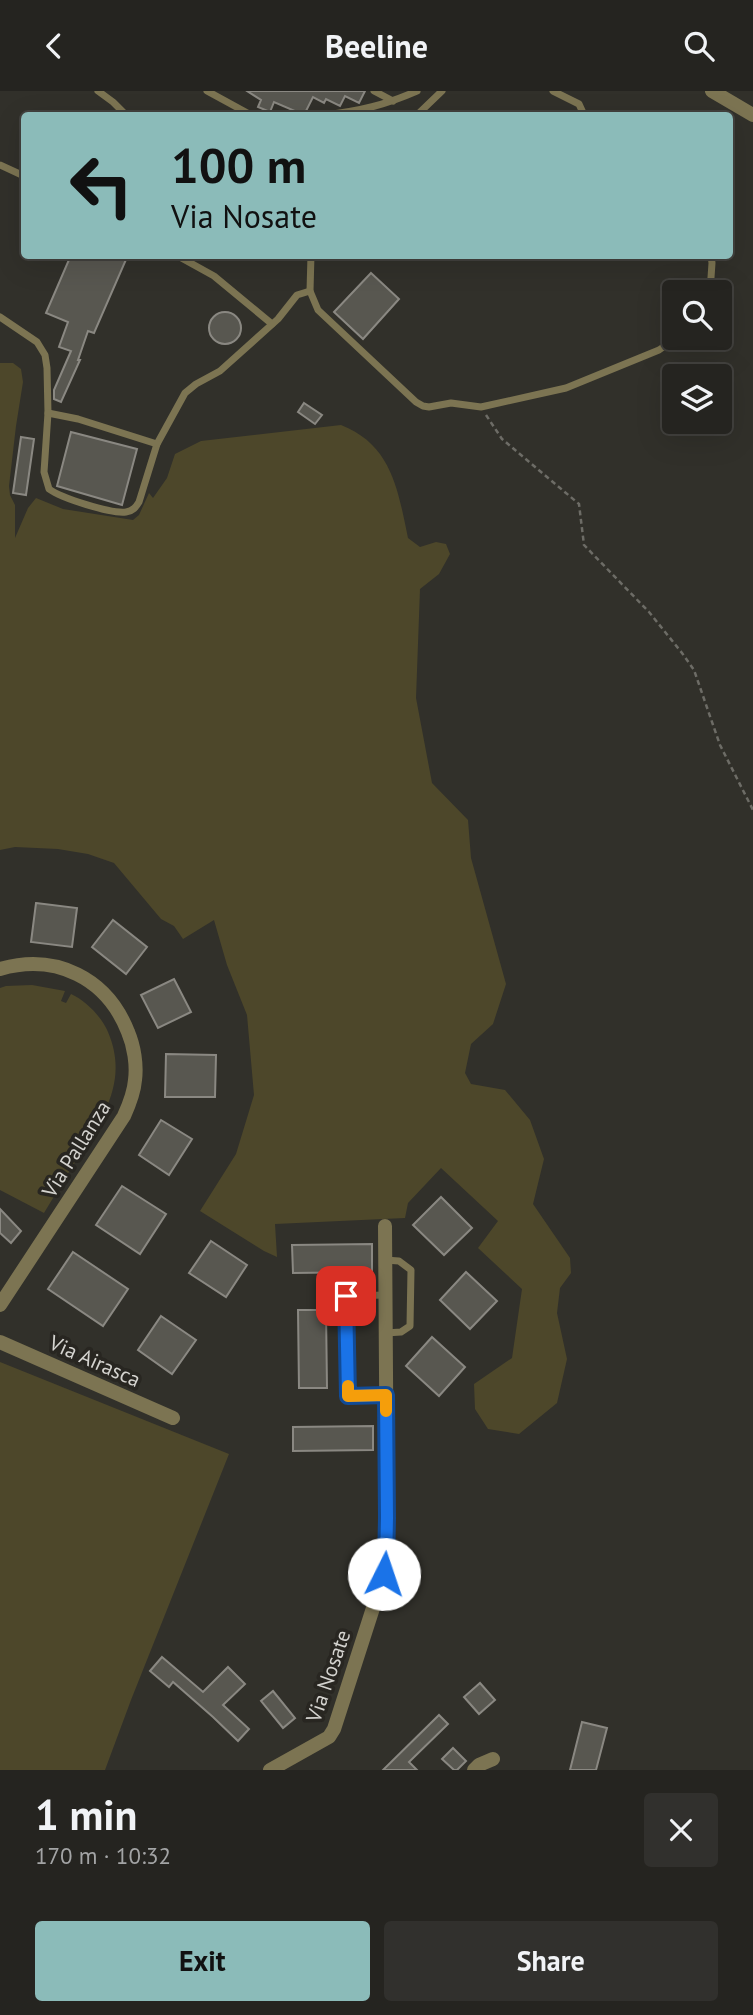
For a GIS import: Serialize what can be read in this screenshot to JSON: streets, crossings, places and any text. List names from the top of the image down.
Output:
{
  "streets": {
    "street": ["Via Pallanza", "Via Airasca", "Via Nosate"]
  },
  "page": {
    "header": "Beeline",
    "turn": ["100 m", "Via Nosate"],
    "heading": ["1 min", "170 m · 10:32"],
    "buttons": ["Exit", "Share"]
  }
}
